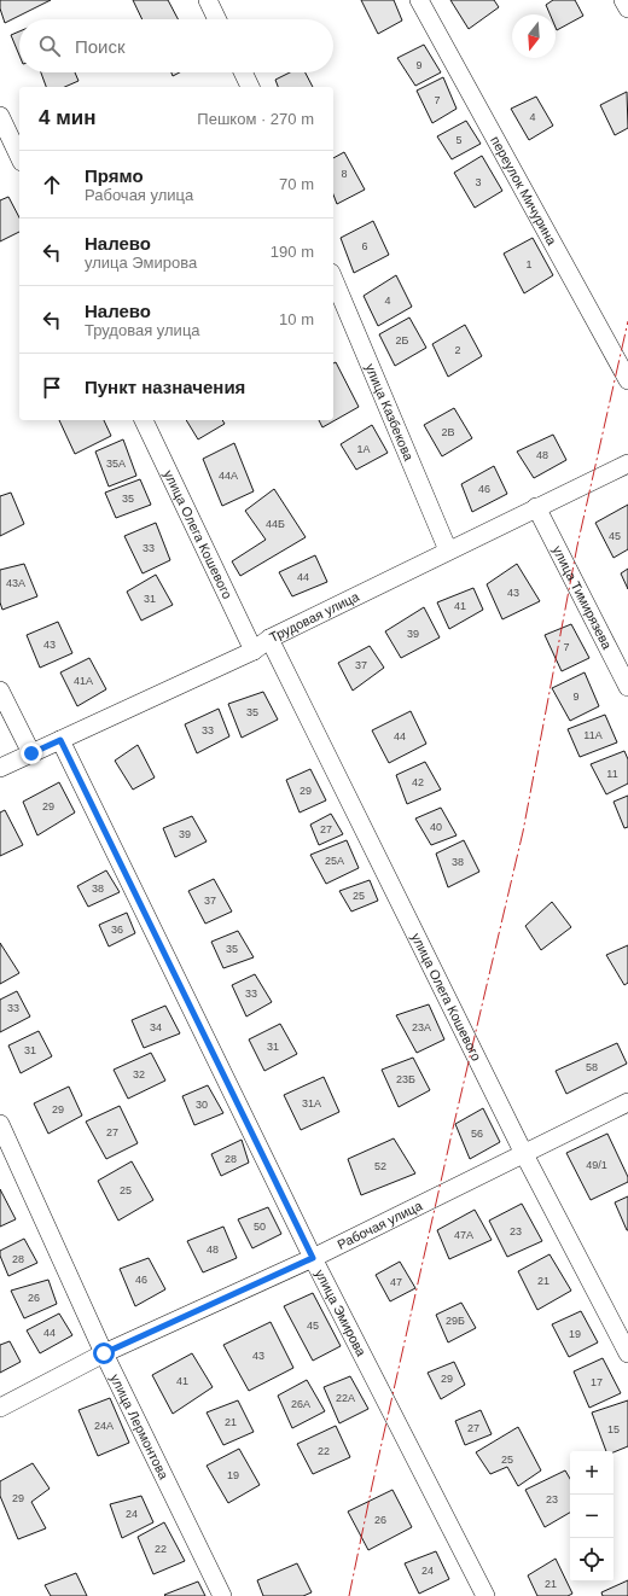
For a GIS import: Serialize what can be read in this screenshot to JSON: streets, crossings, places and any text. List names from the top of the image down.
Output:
{
  "streets": {
    "street": [
      "переулок Мичурина",
      "улица Казбекова",
      "улица Олега Кошевого",
      "улица Тимирязева",
      "Трудовая улица",
      "Рабочая улица",
      "улица Эмирова",
      "улица Лермонтова"
    ]
  },
  "crossings": [
    ["улица Казбекова", "Трудовая улица"],
    ["улица Олега Кошевого", "Трудовая улица"],
    ["улица Олега Кошевого", "Рабочая улица"],
    ["улица Тимирязева", "Трудовая улица"],
    ["Трудовая улица", "улица Эмирова"],
    ["Рабочая улица", "улица Эмирова"],
    ["Рабочая улица", "улица Лермонтова"]
  ],
  "house_numbers": [
    "9",
    "7",
    "4",
    "5",
    "8",
    "3",
    "6",
    "1",
    "4",
    "2Б",
    "2",
    "2В",
    "1А",
    "48",
    "35А",
    "44А",
    "46",
    "35",
    "44Б",
    "45",
    "33",
    "44",
    "43А",
    "43",
    "31",
    "41",
    "39",
    "43",
    "7",
    "37",
    "41А",
    "9",
    "35",
    "33",
    "11А",
    "44",
    "11",
    "42",
    "29",
    "29",
    "40",
    "27",
    "39",
    "25А",
    "38",
    "38",
    "25",
    "37",
    "36",
    "35",
    "33",
    "33",
    "34",
    "23А",
    "31",
    "31",
    "58",
    "32",
    "23Б",
    "31А",
    "30",
    "29",
    "27",
    "56",
    "28",
    "49/1",
    "52",
    "25",
    "50",
    "23",
    "47А",
    "48",
    "28",
    "46",
    "21",
    "47",
    "26",
    "29Б",
    "45",
    "44",
    "19",
    "43",
    "29",
    "41",
    "17",
    "22А",
    "26А",
    "21",
    "24А",
    "27",
    "15",
    "22",
    "25",
    "19",
    "29",
    "23",
    "24",
    "26",
    "22",
    "24",
    "21"
  ],
  "north": "bottom",
  "page": {
    "search": "Поиск",
    "heading": ["4 мин", "Пешком · 270 m"],
    "list": [
      ["Прямо", "Рабочая улица", "70 m"],
      ["Налево", "улица Эмирова", "190 m"],
      ["Налево", "Трудовая улица", "10 m"],
      "Пункт назначения"
    ],
    "map_buttons": ["+", "−"]
  }
}
